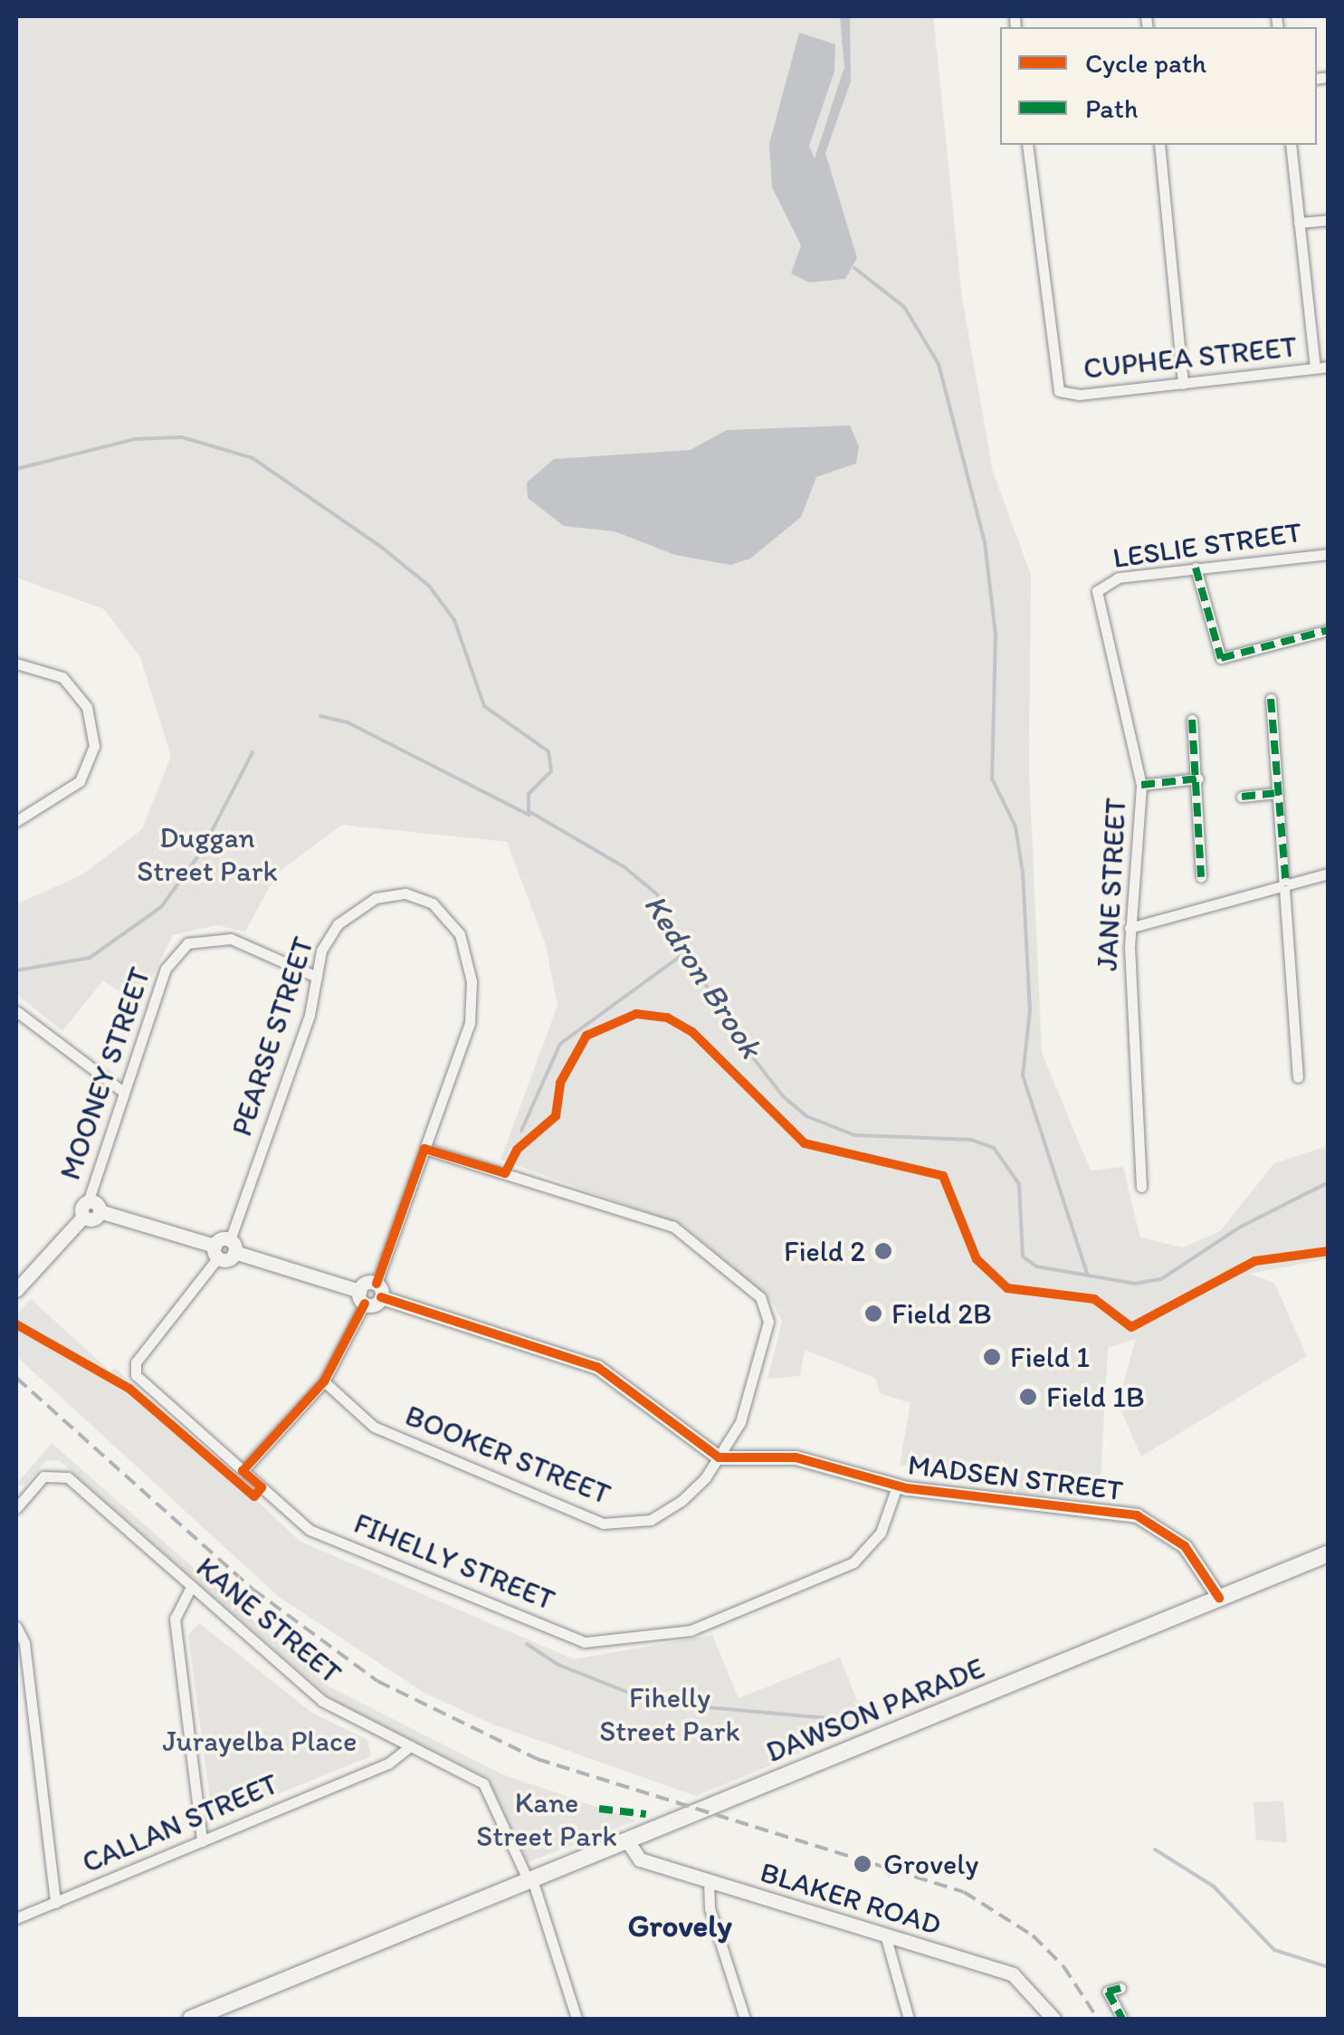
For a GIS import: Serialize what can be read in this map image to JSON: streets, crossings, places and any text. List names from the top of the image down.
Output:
{
  "streets": {
    "main road": ["DAWSON PARADE"],
    "street": [
      "CUPHEA STREET",
      "LESLIE STREET",
      "JANE STREET",
      "PEARSE STREET",
      "MOONEY STREET",
      "BOOKER STREET",
      "MADSEN STREET",
      "FIHELLY STREET",
      "KANE STREET",
      "CALLAN STREET",
      "BLAKER ROAD"
    ]
  },
  "crossings": [
    ["LESLIE STREET", "JANE STREET"],
    ["PEARSE STREET", "MOONEY STREET"],
    ["PEARSE STREET", "BOOKER STREET"],
    ["BOOKER STREET", "MADSEN STREET"],
    ["MADSEN STREET", "FIHELLY STREET"],
    ["MADSEN STREET", "DAWSON PARADE"],
    ["KANE STREET", "DAWSON PARADE"],
    ["KANE STREET", "CALLAN STREET"],
    ["DAWSON PARADE", "BLAKER ROAD"]
  ],
  "districts": ["Grovely"],
  "water": ["Kedron Brook"],
  "parks": [
    "Duggan Street Park",
    "Fihelly Street Park",
    "Jurayelba Place",
    "Kane Street Park"
  ],
  "places": [
    "Field 2",
    "Field 2B",
    "Field 1",
    "Field 1B",
    "Grovely"
  ],
  "legend": ["Cycle path", "Path"]
}
